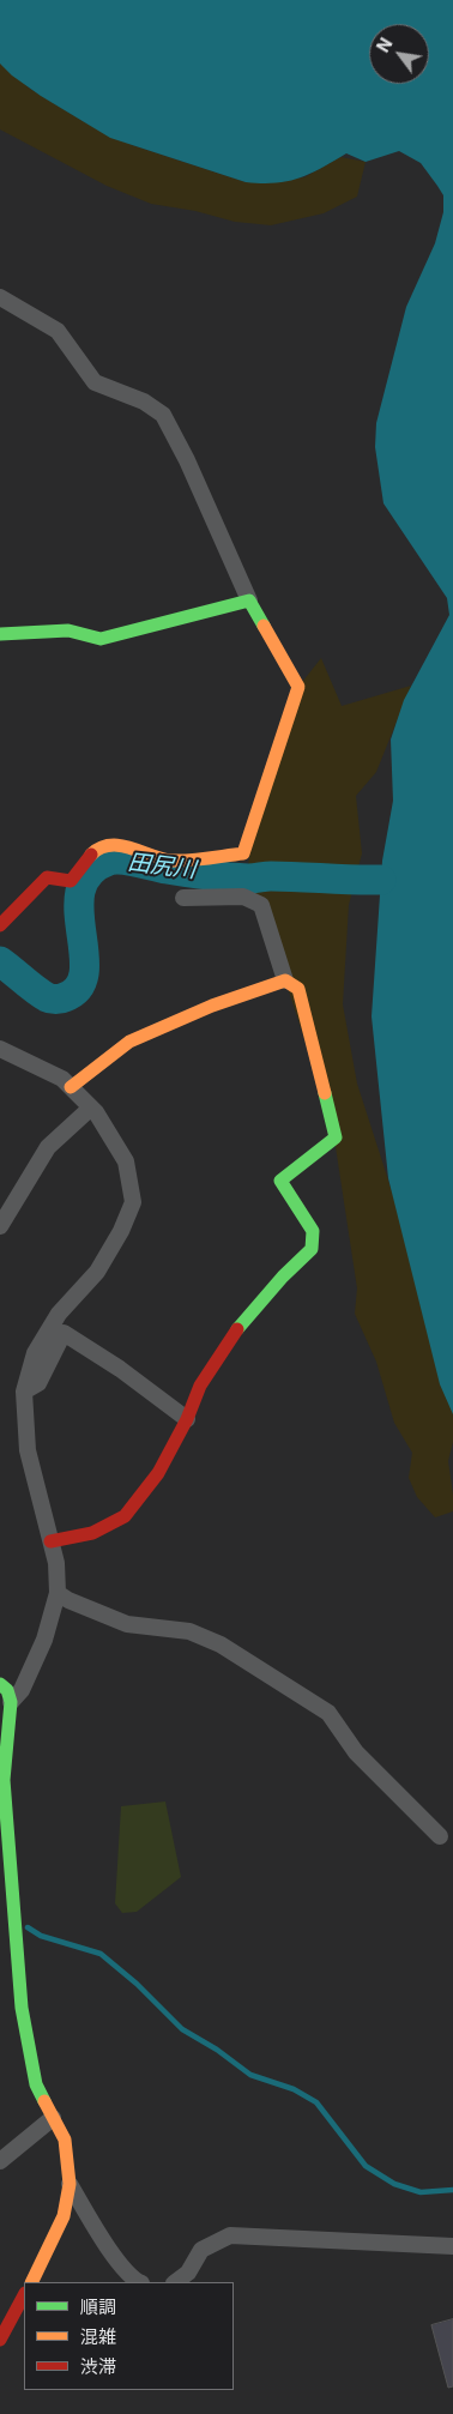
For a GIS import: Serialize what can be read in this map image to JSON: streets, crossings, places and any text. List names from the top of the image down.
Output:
{
  "water": ["田尻川"],
  "legend": ["順調", "混雑", "渋滞"],
  "north": "top left"
}
